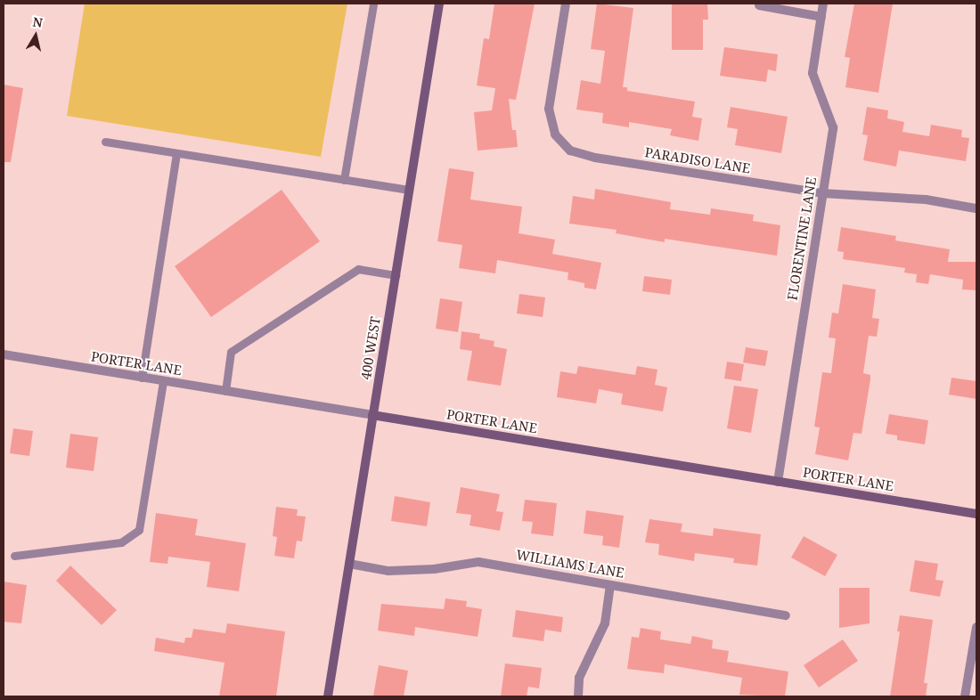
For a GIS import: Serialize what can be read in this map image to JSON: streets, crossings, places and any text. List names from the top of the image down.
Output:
{
  "streets": {
    "main road": ["400 WEST", "PORTER LANE"],
    "street": ["PARADISO LANE", "FLORENTINE LANE", "WILLIAMS LANE"]
  },
  "crossings": [
    ["PARADISO LANE", "FLORENTINE LANE"],
    ["FLORENTINE LANE", "PORTER LANE"],
    ["400 WEST", "PORTER LANE"],
    ["400 WEST", "WILLIAMS LANE"]
  ],
  "north": "top"
}
